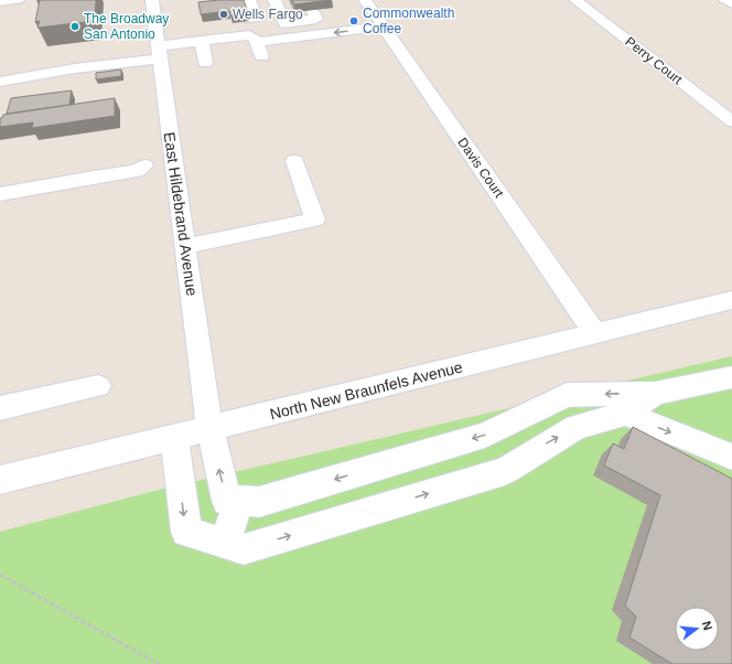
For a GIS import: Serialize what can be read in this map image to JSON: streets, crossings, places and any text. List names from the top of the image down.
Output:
{
  "streets": {
    "street": [
      "Perry Court",
      "Davis Court",
      "East Hildebrand Avenue",
      "North New Braunfels Avenue"
    ]
  },
  "crossings": [
    ["Davis Court", "North New Braunfels Avenue"],
    ["East Hildebrand Avenue", "North New Braunfels Avenue"]
  ],
  "places": ["Wells Fargo", "Commonwealth Coffee", "The Broadway San Antonio"],
  "north": "right"
}
